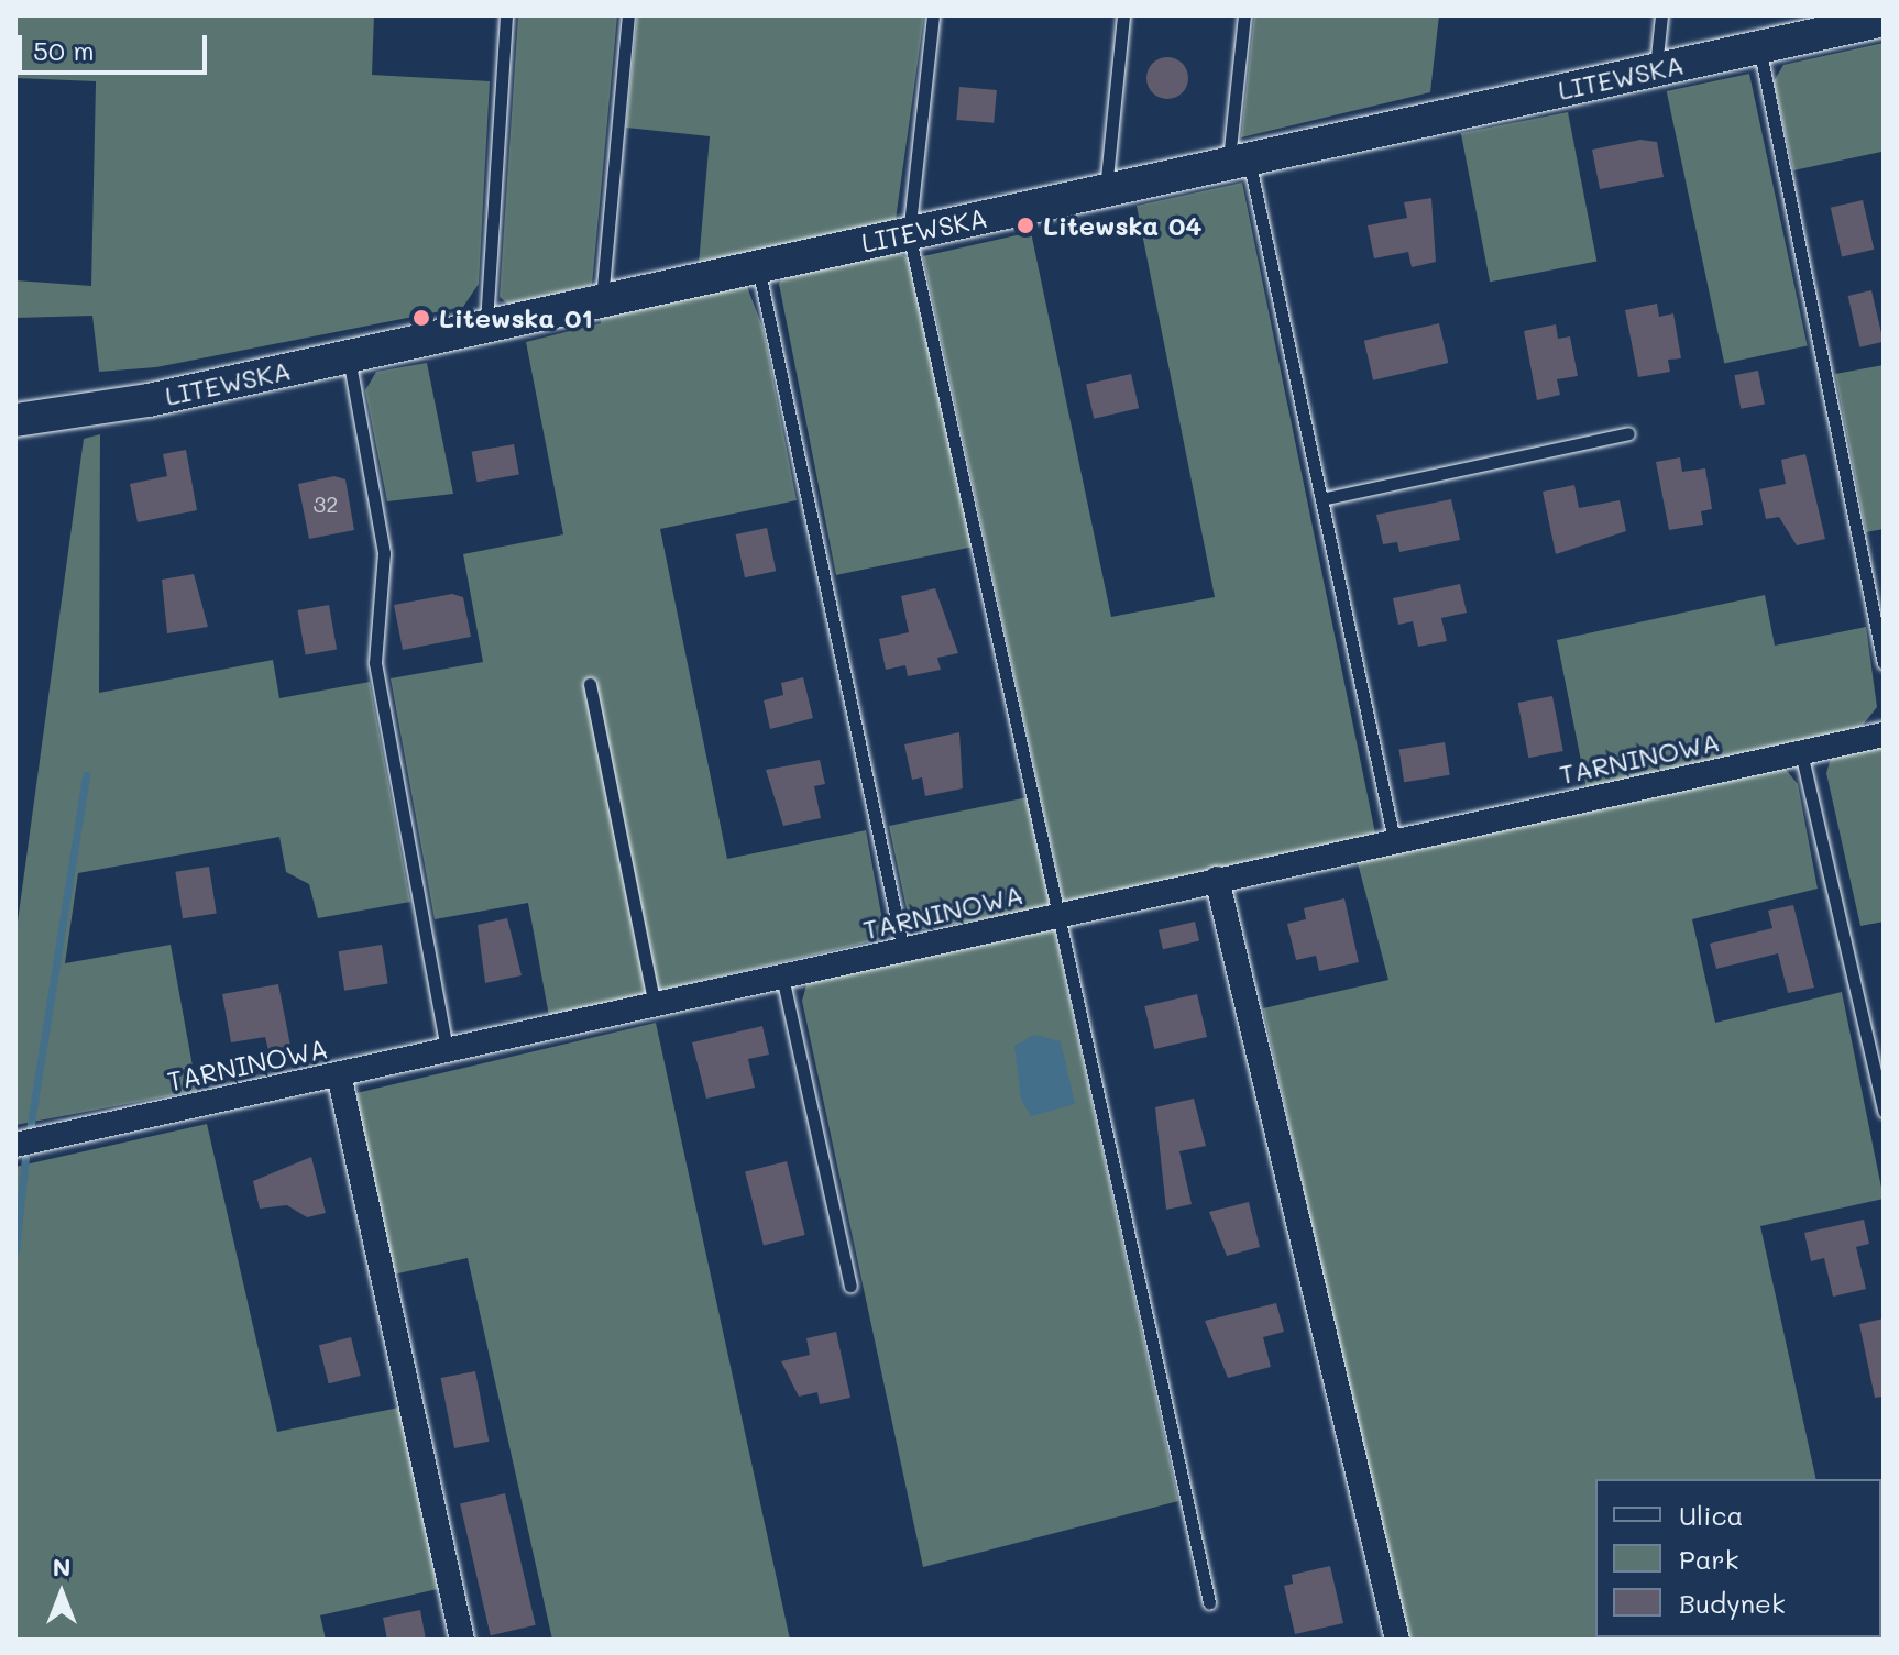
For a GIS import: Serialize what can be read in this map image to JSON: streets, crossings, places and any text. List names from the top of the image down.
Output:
{
  "streets": {
    "street": ["LITEWSKA", "TARNINOWA"]
  },
  "places": ["Litewska 04", "Litewska 01"],
  "house_numbers": ["32"],
  "legend": ["Ulica", "Park", "Budynek"],
  "scale_bar": "50 m",
  "north": "top"
}
